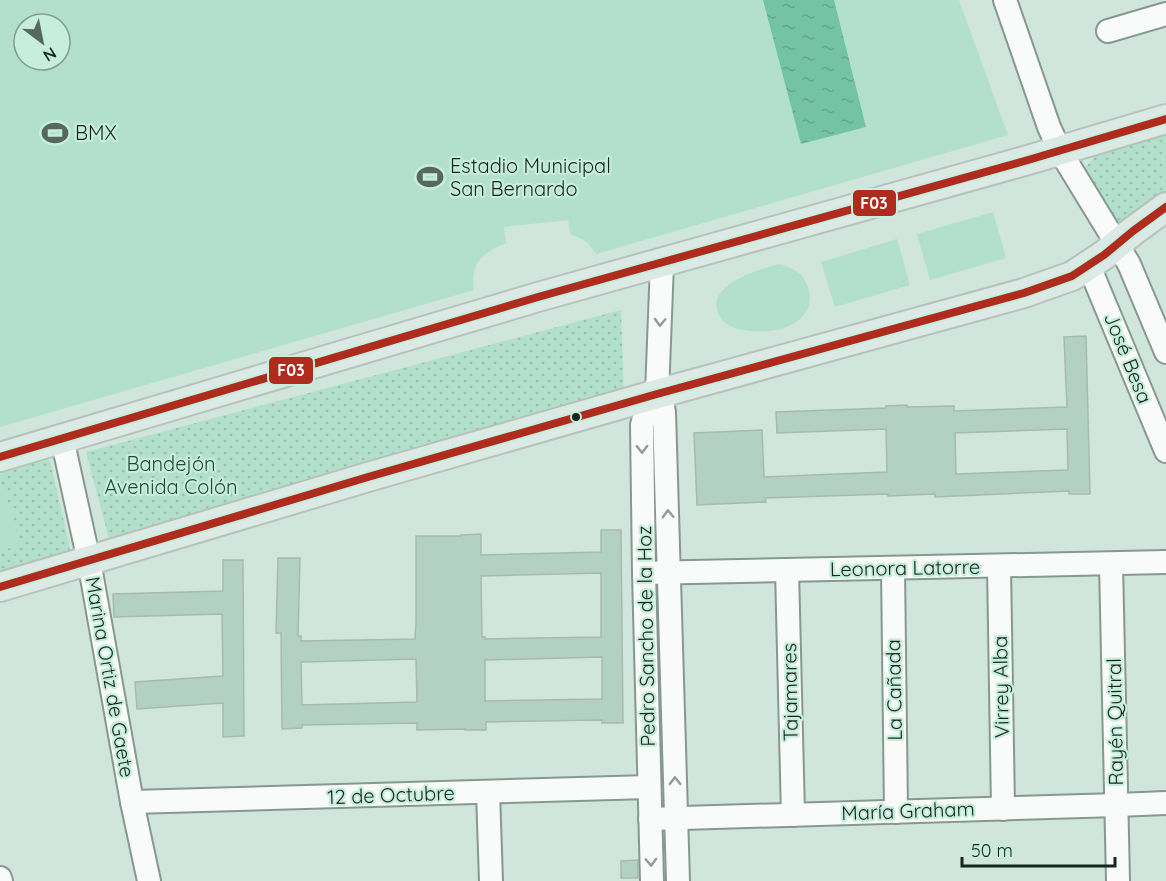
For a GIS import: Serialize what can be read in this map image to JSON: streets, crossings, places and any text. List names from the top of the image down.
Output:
{
  "streets": {
    "street": [
      "José Besa",
      "Leonora Latorre",
      "Pedro Sancho de la Hoz",
      "Marina Ortiz de Gaete",
      "Virrey Alba",
      "La Cañada",
      "Tajamares",
      "Rayén Quitral",
      "12 de Octubre",
      "María Graham"
    ]
  },
  "crossings": [
    ["Leonora Latorre", "Pedro Sancho de la Hoz"],
    ["Leonora Latorre", "Virrey Alba"],
    ["Leonora Latorre", "La Cañada"],
    ["Leonora Latorre", "Tajamares"],
    ["Leonora Latorre", "Rayén Quitral"],
    ["Pedro Sancho de la Hoz", "12 de Octubre"],
    ["Pedro Sancho de la Hoz", "María Graham"],
    ["Marina Ortiz de Gaete", "12 de Octubre"],
    ["Virrey Alba", "María Graham"],
    ["La Cañada", "María Graham"],
    ["Tajamares", "María Graham"],
    ["Rayén Quitral", "María Graham"]
  ],
  "parks": ["Bandejón Avenida Colón"],
  "places": {
    "sports": ["BMX", "Estadio Municipal San Bernardo"]
  },
  "lines": ["transit line F03"],
  "scale_bar": "50 m",
  "north": "bottom right"
}
